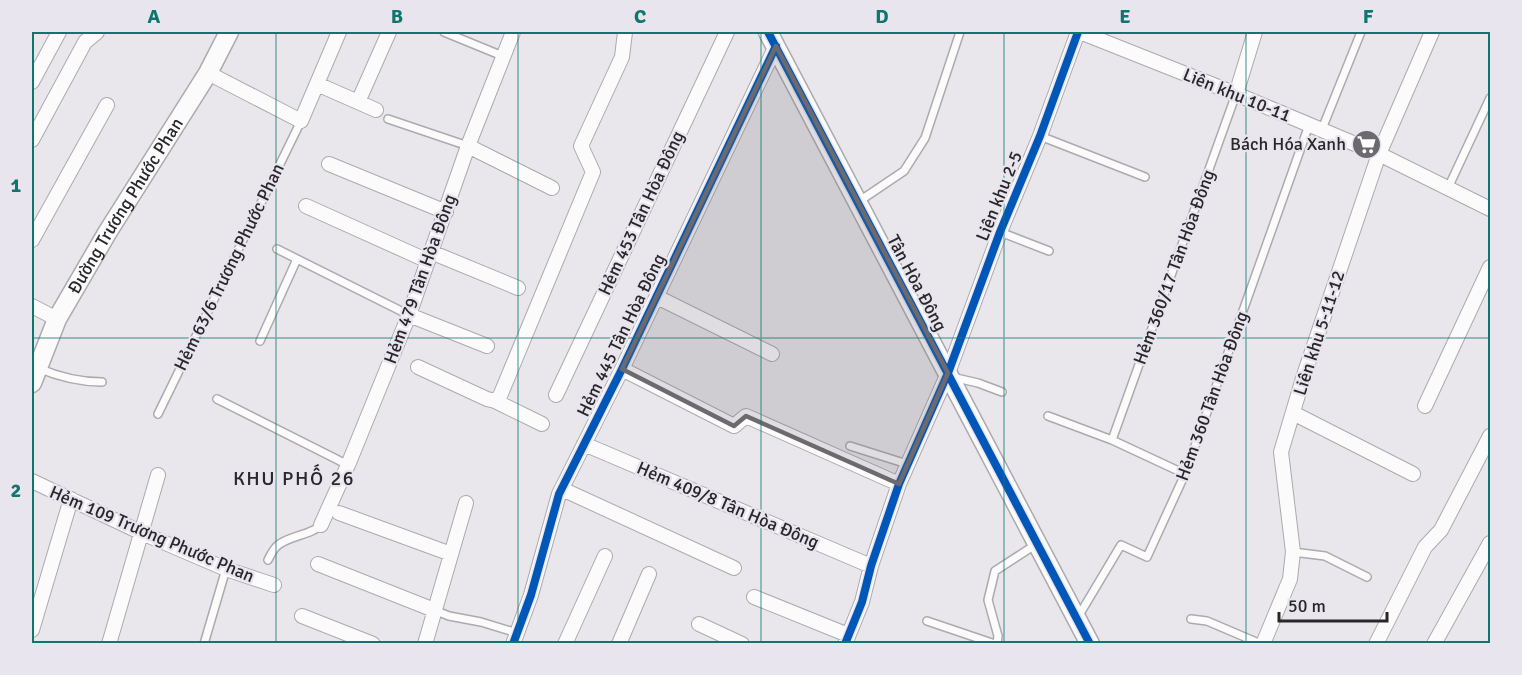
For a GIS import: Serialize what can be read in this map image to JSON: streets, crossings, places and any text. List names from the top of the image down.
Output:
{
  "streets": {
    "street": [
      "Liên khu 10-11",
      "Liên khu 2-5",
      "Đường Trương Phước Phan",
      "Hẻm 453 Tân Hòa Đông",
      "Hẻm 479 Tân Hòa Đông",
      "Tân Hòa Đông",
      "Liên khu 5-11-12",
      "Hẻm 445 Tân Hòa Đông",
      "Hẻm 409/8 Tân Hòa Đông",
      "Hẻm 109 Trương Phước Phan"
    ],
    "lane": ["Hẻm 63/6 Trương Phước Phan", "Hẻm 360/17 Tân Hòa Đông", "Hẻm 360 Tân Hòa Đông"]
  },
  "crossings": [
    ["Liên khu 10-11", "Liên khu 2-5"],
    ["Liên khu 10-11", "Hẻm 360/17 Tân Hòa Đông"],
    ["Liên khu 10-11", "Liên khu 5-11-12"],
    ["Liên khu 10-11", "Hẻm 360 Tân Hòa Đông"],
    ["Liên khu 2-5", "Tân Hòa Đông"],
    ["Liên khu 2-5", "Hẻm 409/8 Tân Hòa Đông"],
    ["Tân Hòa Đông", "Hẻm 445 Tân Hòa Đông"],
    ["Tân Hòa Đông", "Hẻm 360 Tân Hòa Đông"],
    ["Hẻm 445 Tân Hòa Đông", "Hẻm 409/8 Tân Hòa Đông"]
  ],
  "districts": ["KHU PHỐ 26"],
  "places": {
    "supermarket": ["Bách Hóa Xanh"]
  },
  "scale_bar": "50 m",
  "grid": {
    "columns": [
      "A",
      "B",
      "C",
      "D",
      "E",
      "F"
    ],
    "rows": ["1", "2"]
  }
}
